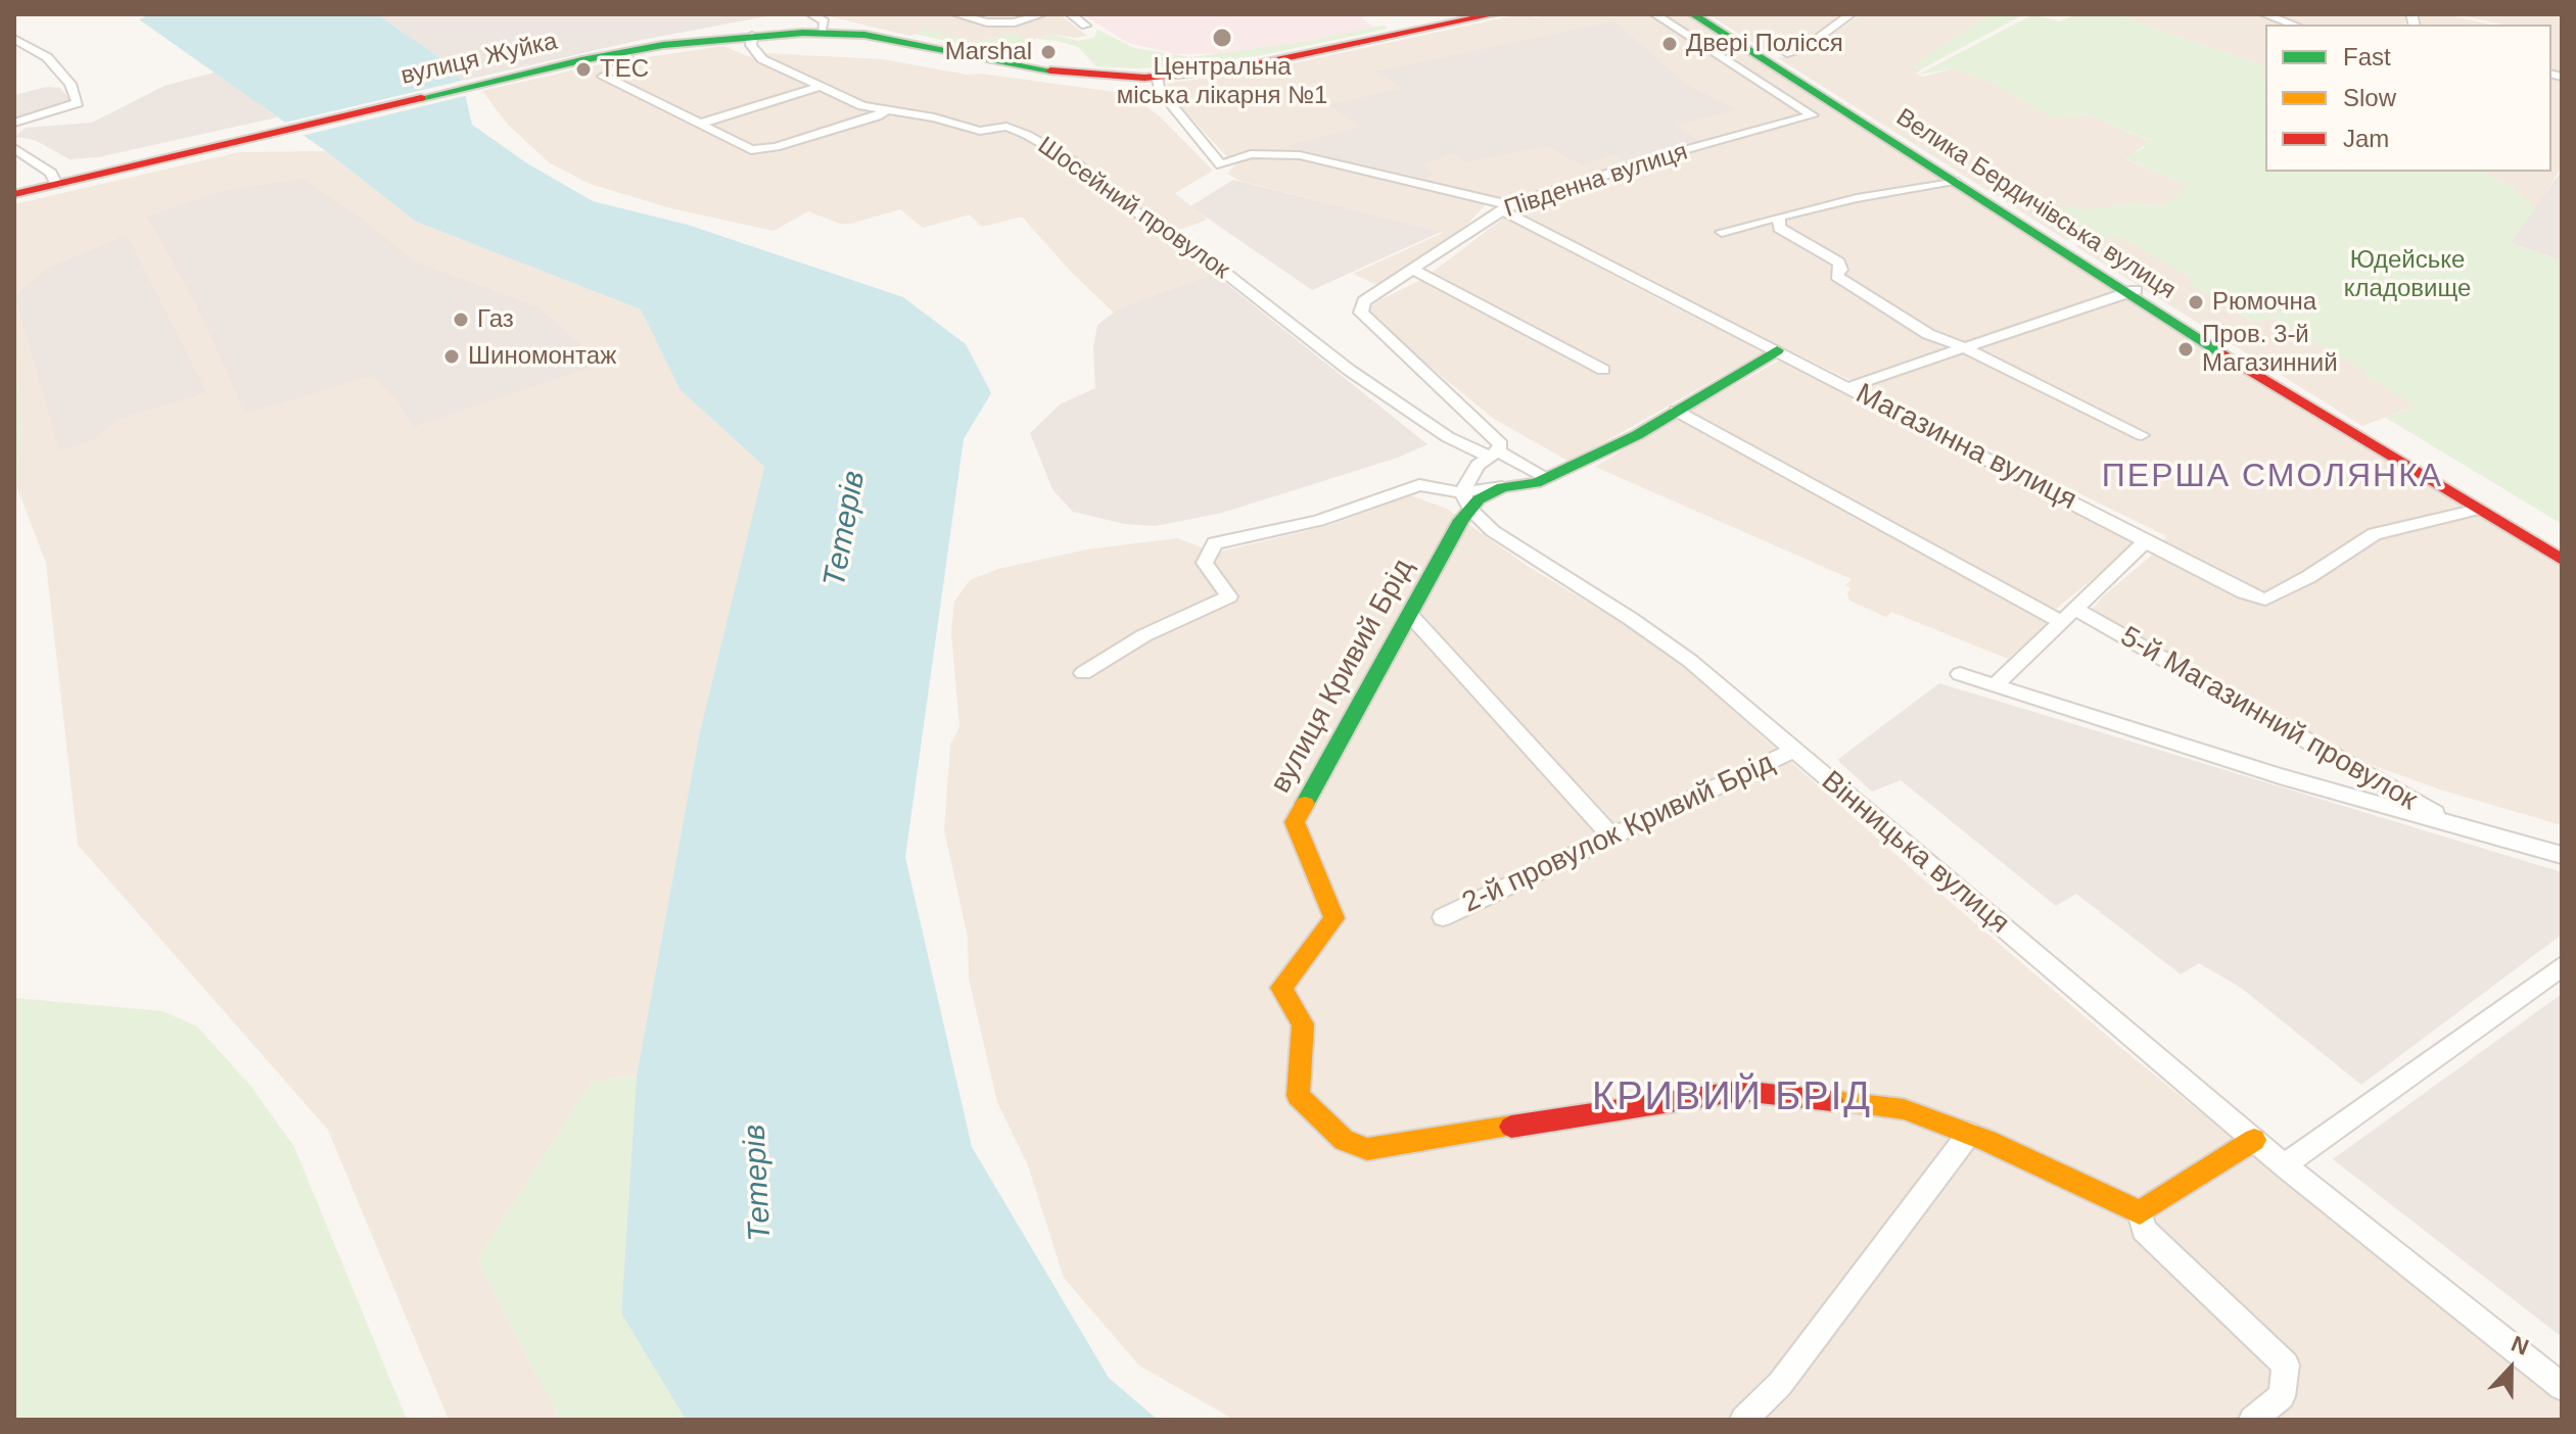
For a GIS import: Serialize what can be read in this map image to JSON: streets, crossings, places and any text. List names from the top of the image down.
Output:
{
  "streets": {
    "main road": ["вулиця Жуйка", "Велика Бердичівська вулиця", "вулиця Кривий Брід"],
    "street": [
      "Південна вулиця",
      "Шосейний провулок",
      "Магазинна вулиця",
      "5-й Магазинний провулок",
      "2-й провулок Кривий Брід",
      "Вінницька вулиця"
    ]
  },
  "crossings": [
    ["вулиця Жуйка", "Шосейний провулок"],
    ["вулиця Жуйка", "Магазинна вулиця"],
    ["Південна вулиця", "Шосейний провулок"],
    ["Південна вулиця", "Магазинна вулиця"],
    ["Велика Бердичівська вулиця", "Магазинна вулиця"],
    ["Шосейний провулок", "вулиця Кривий Брід"],
    ["Магазинна вулиця", "вулиця Кривий Брід"],
    ["вулиця Кривий Брід", "5-й Магазинний провулок"],
    ["вулиця Кривий Брід", "Вінницька вулиця"],
    ["2-й провулок Кривий Брід", "Вінницька вулиця"]
  ],
  "districts": ["ПЕРША СМОЛЯНКА", "КРИВИЙ БРІД"],
  "water": ["Тетерів"],
  "parks": ["Юдейське кладовище"],
  "places": [
    "Центральна міська лікарня №1",
    "Двері Полісся",
    "Marshal",
    "ТЕС",
    "Рюмочна",
    "Газ",
    "Пров. 3-й Магазинний",
    "Шиномонтаж"
  ],
  "legend": ["Fast", "Slow", "Jam"],
  "north": "top"
}
